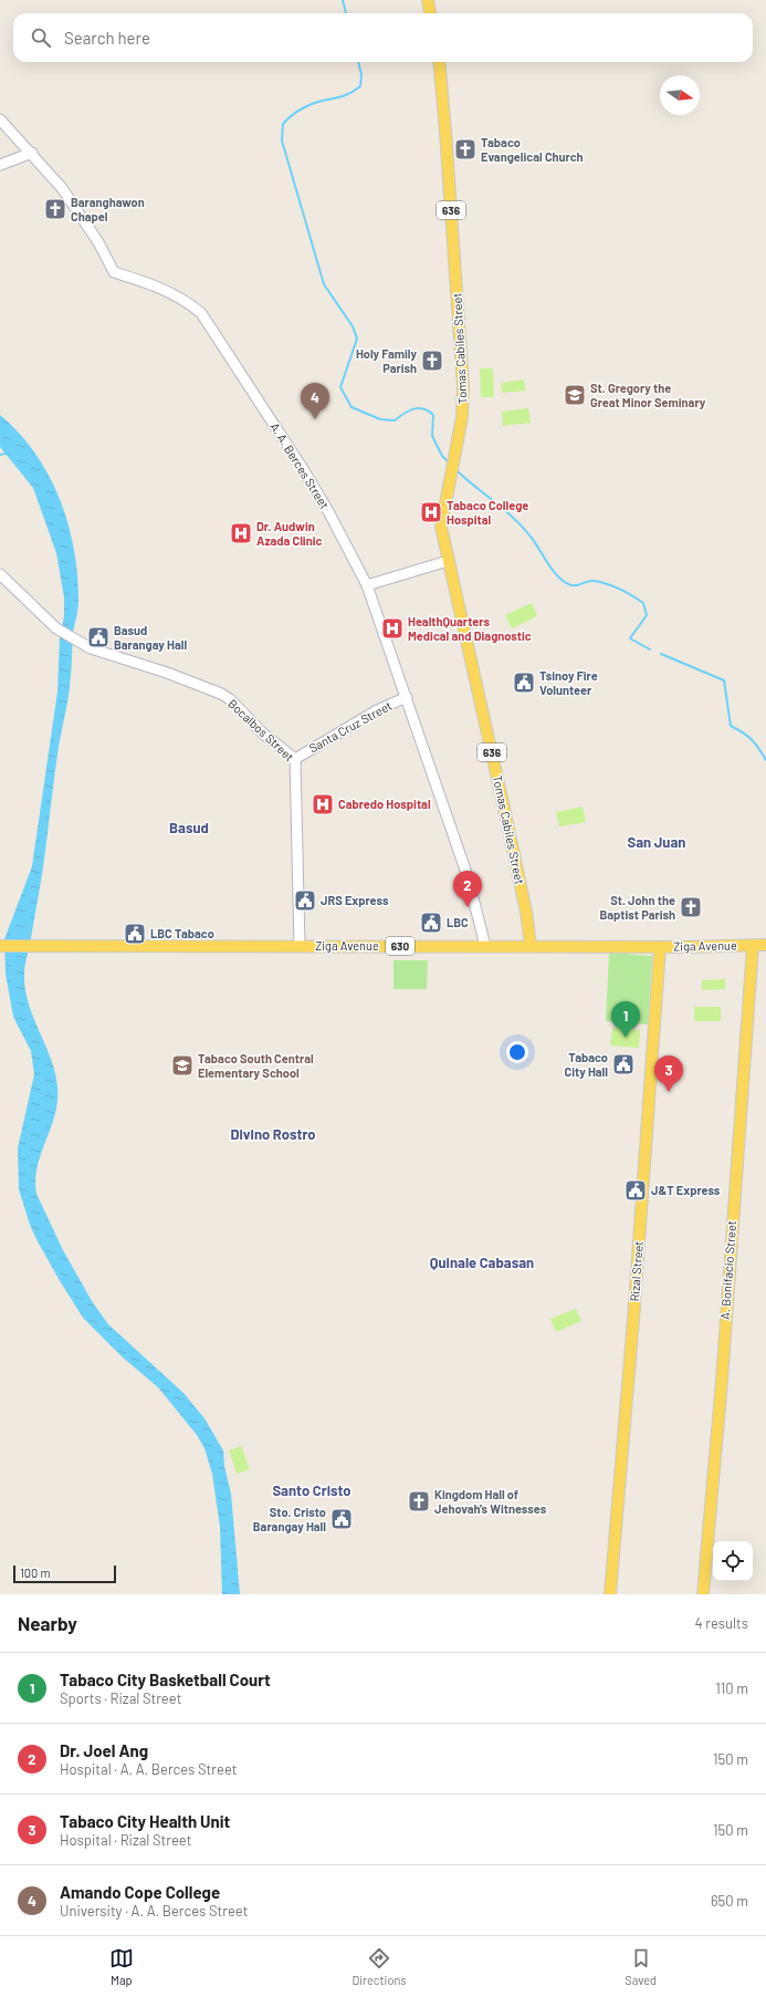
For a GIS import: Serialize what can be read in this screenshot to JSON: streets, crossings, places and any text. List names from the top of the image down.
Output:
{
  "streets": {
    "main road": [
      "636",
      "Tomas Cabiles Street",
      "Ziga Avenue",
      "630",
      "A. Bonifacio Street",
      "Rizal Street"
    ],
    "street": ["A. A. Berces Street", "Santa Cruz Street", "Bocalbos Street"]
  },
  "crossings": [
    ["Tomas Cabiles Street", "Ziga Avenue"],
    ["A. A. Berces Street", "Santa Cruz Street"],
    ["A. A. Berces Street", "Ziga Avenue"],
    ["Santa Cruz Street", "Bocalbos Street"],
    ["Bocalbos Street", "Ziga Avenue"],
    ["Ziga Avenue", "A. Bonifacio Street"],
    ["Ziga Avenue", "Rizal Street"]
  ],
  "districts": [
    "Basud",
    "San Juan",
    "Divino Rostro",
    "Quinale Cabasan",
    "Santo Cristo"
  ],
  "places": {
    "church": [
      "Tabaco Evangelical Church",
      "Baranghawon Chapel",
      "Holy Family Parish",
      "St. John the Baptist Parish",
      "Kingdom Hall of Jehovah's Witnesses"
    ],
    "school or university": ["St. Gregory the Great Minor Seminary", "Tabaco South Central Elementary School"],
    "hospital": [
      "Tabaco College Hospital",
      "Dr. Audwin Azada Clinic",
      "HealthQuarters Medical and Diagnostic",
      "Cabredo Hospital"
    ],
    "public building": [
      "Basud Barangay Hall",
      "Tsinoy Fire Volunteer",
      "JRS Express",
      "LBC",
      "LBC Tabaco",
      "Tabaco City Hall",
      "J&T Express",
      "Sto. Cristo Barangay Hall"
    ]
  },
  "scale_bar": "100 m",
  "north": "right",
  "page": {
    "search": "Search here",
    "pins": [
      "4",
      "2",
      "1",
      "3"
    ],
    "scale": "100 m",
    "heading": ["Nearby", "4 results"],
    "list": [
      {
        "mark": "1",
        "name": "Tabaco City Basketball Court",
        "note": "Sports · Rizal Street",
        "value": "110 m"
      },
      {
        "mark": "2",
        "name": "Dr. Joel Ang",
        "note": "Hospital · A. A. Berces Street",
        "value": "150 m"
      },
      {
        "mark": "3",
        "name": "Tabaco City Health Unit",
        "note": "Hospital · Rizal Street",
        "value": "150 m"
      },
      {
        "mark": "4",
        "name": "Amando Cope College",
        "note": "University · A. A. Berces Street",
        "value": "650 m"
      }
    ],
    "nav": ["Map", "Directions", "Saved"]
  }
}
